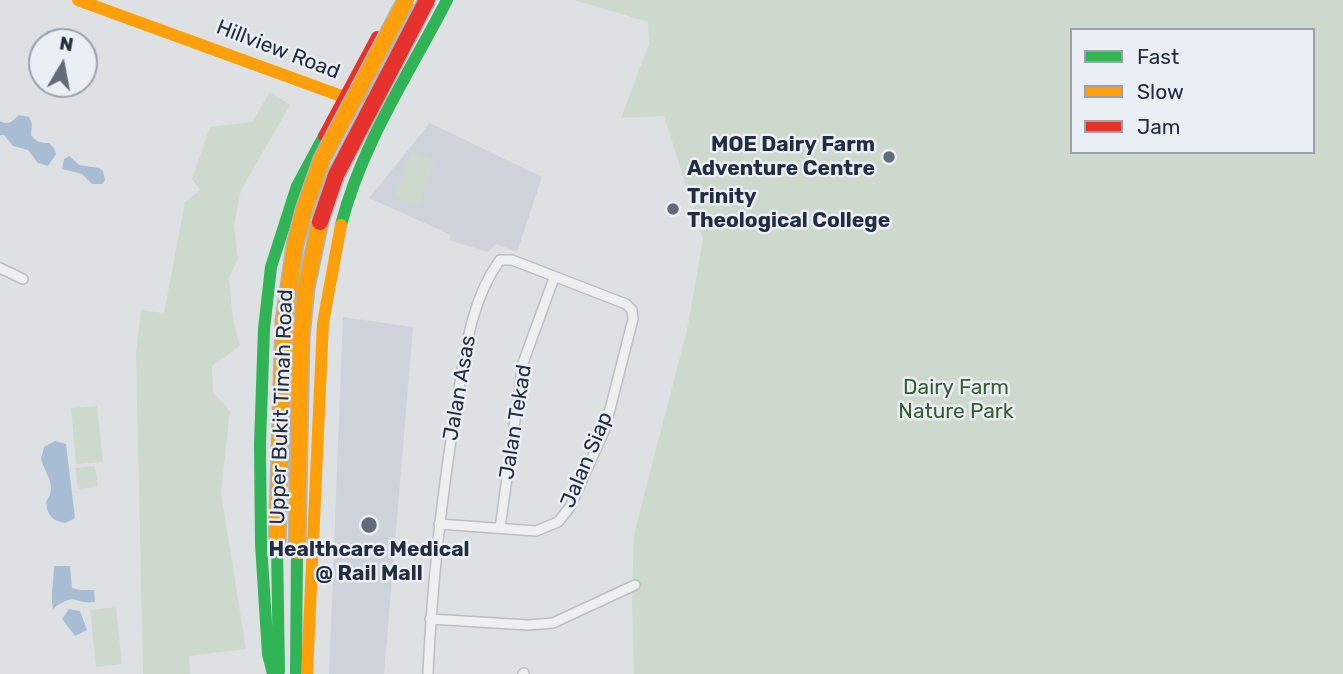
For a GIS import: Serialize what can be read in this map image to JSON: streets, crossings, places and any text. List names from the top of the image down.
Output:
{
  "streets": {
    "main road": ["Hillview Road", "Upper Bukit Timah Road"],
    "street": ["Jalan Asas", "Jalan Tekad", "Jalan Siap"]
  },
  "crossings": [
    ["Jalan Asas", "Jalan Tekad"],
    ["Jalan Asas", "Jalan Siap"],
    ["Jalan Tekad", "Jalan Siap"]
  ],
  "parks": ["Dairy Farm Nature Park"],
  "places": ["MOE Dairy Farm Adventure Centre", "Trinity Theological College", "Healthcare Medical @ Rail Mall"],
  "legend": ["Fast", "Slow", "Jam"],
  "north": "top"
}
